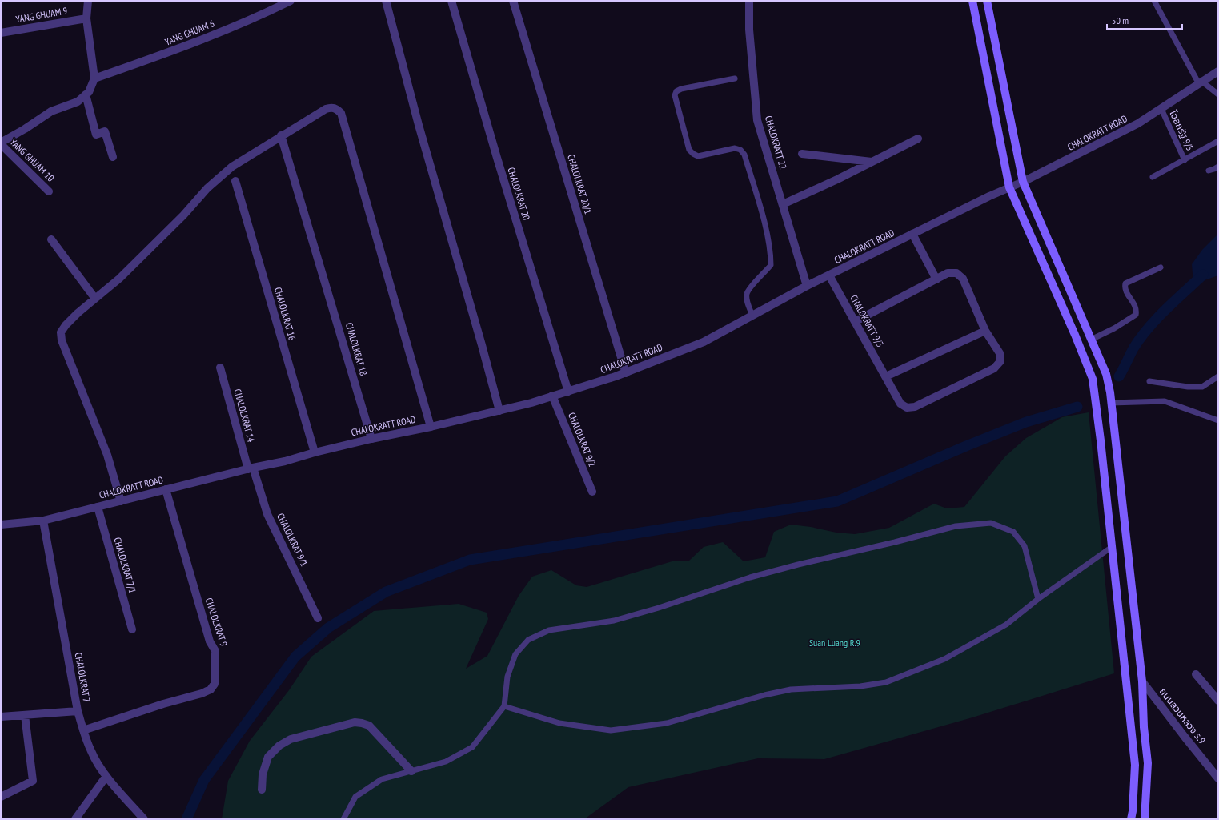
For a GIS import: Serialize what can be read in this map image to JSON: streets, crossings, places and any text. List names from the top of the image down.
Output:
{
  "streets": {
    "street": [
      "YANG GHUAM 9",
      "YANG GHUAM 6",
      "CHALOKRATT ROAD",
      "CHALOKRATT 22",
      "YANG GHUAM 10",
      "CHALOLKRAT 20/1",
      "CHALOLKRAT 20",
      "CHALOLKRAT 16",
      "CHALOKRATT 9/3",
      "CHALOLKRAT 18",
      "CHALOLKRAT 14",
      "CHALOLKRAT 9/2",
      "CHALOLKRAT 9/1",
      "CHALOLKRAT 7/1",
      "CHALOLKRAT 9",
      "CHALOLKRAT 7",
      "ถนนสวนหลวง ร.9"
    ],
    "lane": ["โฉลกรัฐ 9/5"]
  },
  "crossings": [
    ["โฉลกรัฐ 9/5", "CHALOKRATT ROAD"],
    ["CHALOKRATT ROAD", "CHALOKRATT 22"],
    ["CHALOKRATT ROAD", "CHALOLKRAT 20/1"],
    ["CHALOKRATT ROAD", "CHALOLKRAT 20"],
    ["CHALOKRATT ROAD", "CHALOLKRAT 16"],
    ["CHALOKRATT ROAD", "CHALOKRATT 9/3"],
    ["CHALOKRATT ROAD", "CHALOLKRAT 18"],
    ["CHALOKRATT ROAD", "CHALOLKRAT 14"],
    ["CHALOKRATT ROAD", "CHALOLKRAT 9/2"],
    ["CHALOKRATT ROAD", "CHALOLKRAT 9/1"],
    ["CHALOKRATT ROAD", "CHALOLKRAT 7/1"],
    ["CHALOKRATT ROAD", "CHALOLKRAT 9"],
    ["CHALOKRATT ROAD", "CHALOLKRAT 7"],
    ["CHALOLKRAT 14", "CHALOLKRAT 9/1"],
    ["CHALOLKRAT 9", "CHALOLKRAT 7"]
  ],
  "parks": ["Suan Luang R.9"],
  "scale_bar": "50 m"
}
